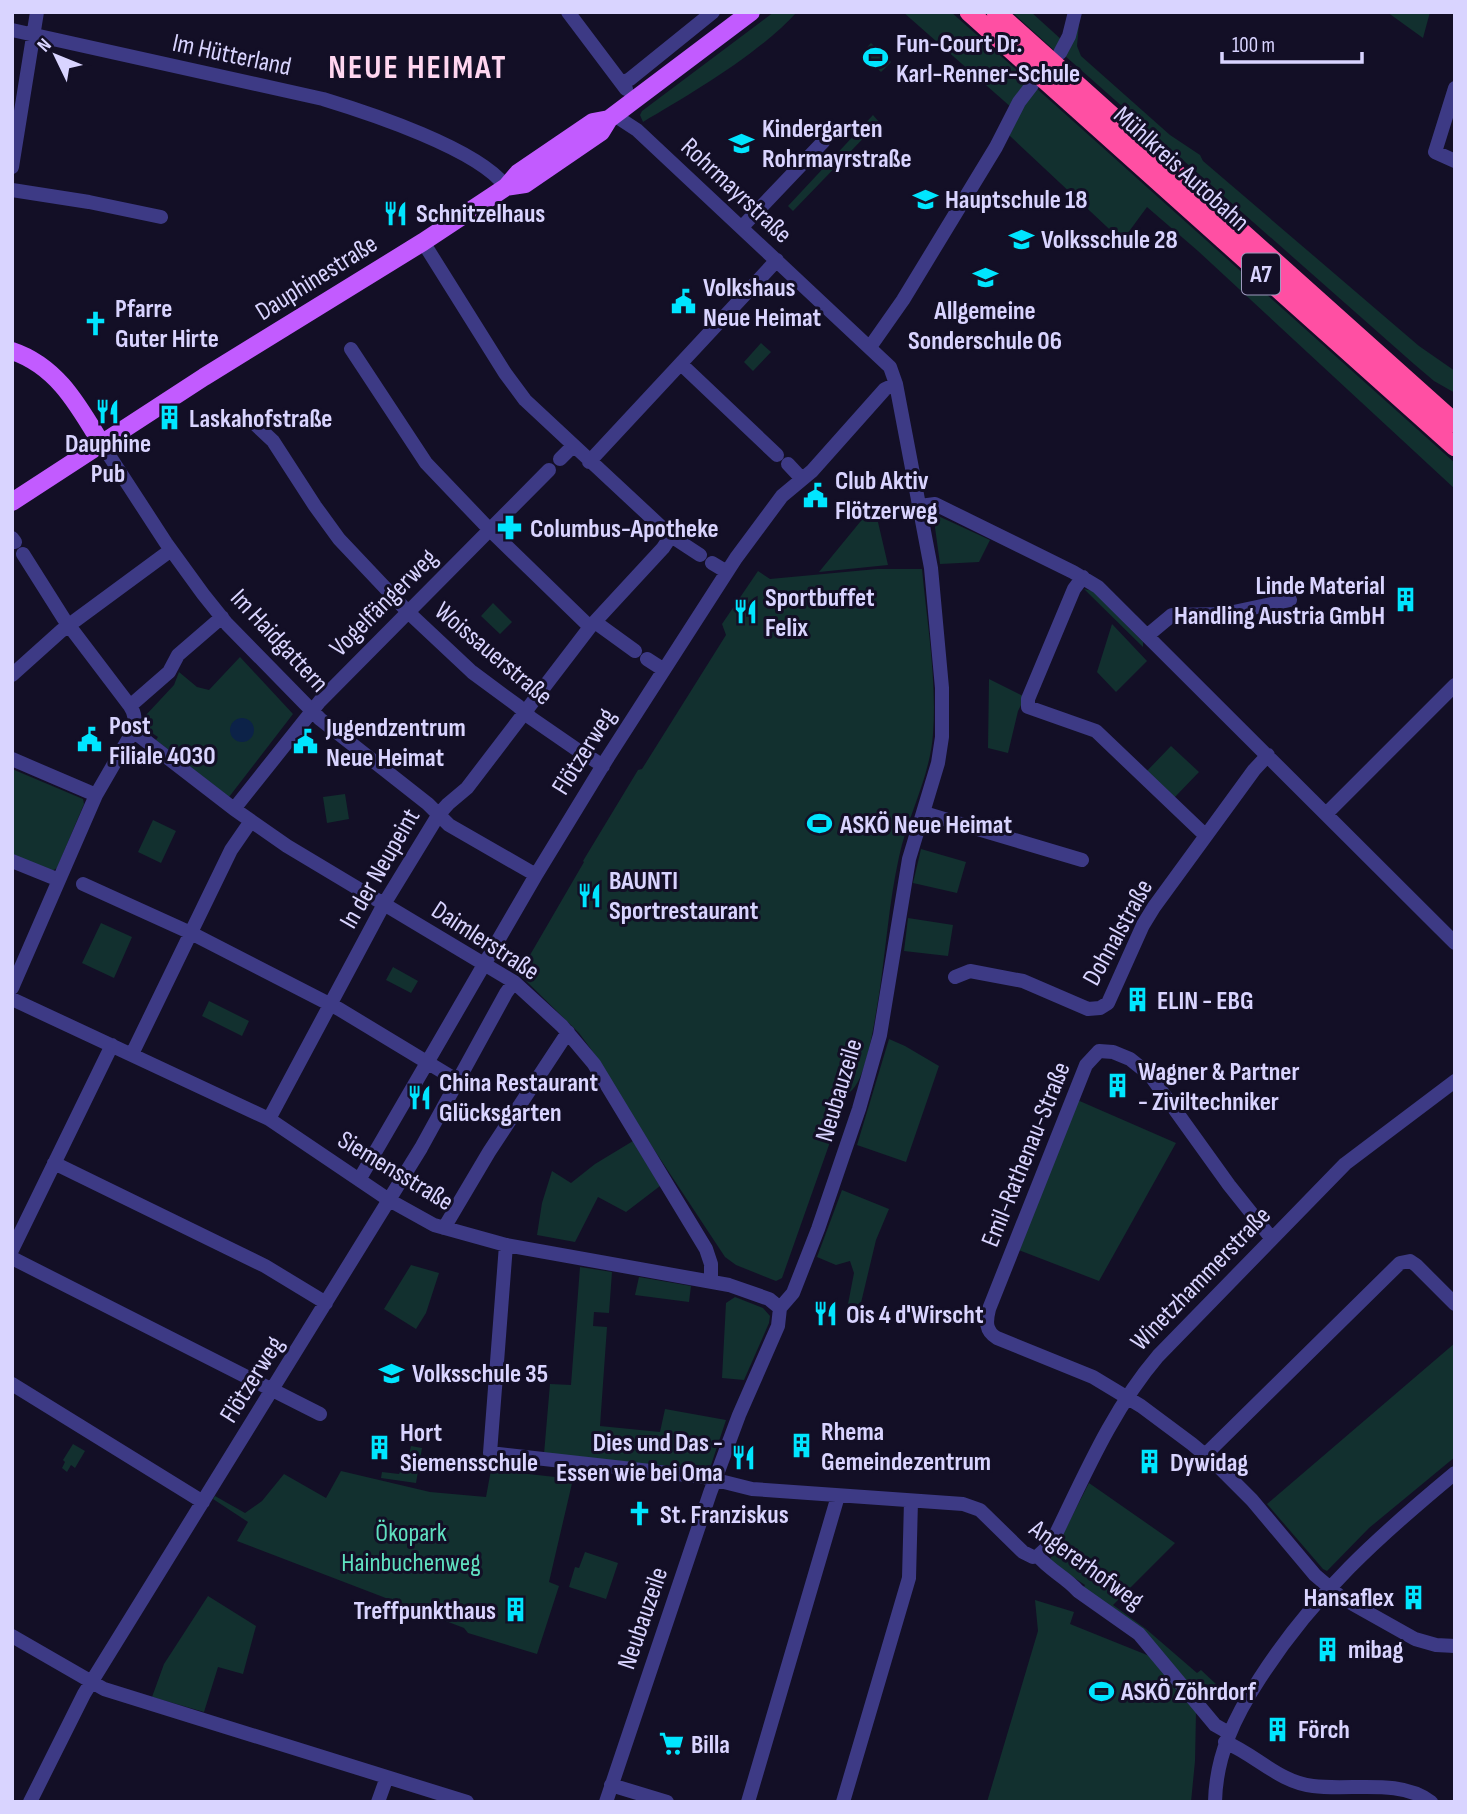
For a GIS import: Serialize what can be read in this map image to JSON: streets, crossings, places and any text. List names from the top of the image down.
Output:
{
  "streets": {
    "highway": ["Mühlkreis Autobahn", "A7"],
    "main road": ["Dauphinestraße"],
    "street": [
      "Im Hütterland",
      "Rohrmayrstraße",
      "Vogelfängerweg",
      "Im Haidgattern",
      "Woissauerstraße",
      "Flötzerweg",
      "In der Neupeint",
      "Dohnalstraße",
      "Daimlerstraße",
      "Neubauzeile",
      "Emil-Rathenau-Straße",
      "Siemensstraße",
      "Winetzhammerstraße",
      "Angererhofweg"
    ]
  },
  "crossings": [
    ["Im Hütterland", "Dauphinestraße"],
    ["Rohrmayrstraße", "Dauphinestraße"],
    ["Rohrmayrstraße", "Neubauzeile"],
    ["Dauphinestraße", "Im Haidgattern"],
    ["Vogelfängerweg", "Im Haidgattern"],
    ["Vogelfängerweg", "Woissauerstraße"],
    ["Vogelfängerweg", "Daimlerstraße"],
    ["Im Haidgattern", "Flötzerweg"],
    ["Im Haidgattern", "In der Neupeint"],
    ["Woissauerstraße", "Flötzerweg"],
    ["Woissauerstraße", "In der Neupeint"],
    ["Flötzerweg", "Daimlerstraße"],
    ["Flötzerweg", "Neubauzeile"],
    ["Flötzerweg", "Siemensstraße"],
    ["In der Neupeint", "Daimlerstraße"],
    ["In der Neupeint", "Siemensstraße"],
    ["Daimlerstraße", "Siemensstraße"],
    ["Neubauzeile", "Siemensstraße"],
    ["Neubauzeile", "Angererhofweg"],
    ["Emil-Rathenau-Straße", "Winetzhammerstraße"],
    ["Siemensstraße", "Angererhofweg"],
    ["Winetzhammerstraße", "Angererhofweg"]
  ],
  "districts": ["NEUE HEIMAT"],
  "parks": ["Ökopark Hainbuchenweg"],
  "places": {
    "sports": ["Fun-Court Dr. Karl-Renner-Schule", "ASKÖ Neue Heimat", "ASKÖ Zöhrdorf"],
    "school or university": [
      "Kindergarten Rohrmayrstraße",
      "Hauptschule 18",
      "Volksschule 28",
      "Allgemeine Sonderschule 06",
      "Volksschule 35"
    ],
    "restaurant": [
      "Schnitzelhaus",
      "Dauphine Pub",
      "Sportbuffet Felix",
      "BAUNTI Sportrestaurant",
      "China Restaurant Glücksgarten",
      "Ois 4 d'Wirscht",
      "Dies und Das - Essen wie bei Oma"
    ],
    "public building": [
      "Volkshaus Neue Heimat",
      "Club Aktiv Flötzerweg",
      "Post Filiale 4030",
      "Jugendzentrum Neue Heimat"
    ],
    "church": ["Pfarre Guter Hirte", "St. Franziskus"],
    "building": [
      "Laskahofstraße",
      "Linde Material Handling Austria GmbH",
      "ELIN - EBG",
      "Wagner & Partner - Ziviltechniker",
      "Rhema Gemeindezentrum",
      "Hort Siemensschule",
      "Dywidag",
      "Hansaflex",
      "Treffpunkthaus",
      "mibag",
      "Förch"
    ],
    "pharmacy": ["Columbus-Apotheke"],
    "supermarket": ["Billa"]
  },
  "scale_bar": "100 m",
  "north": "top left"
}
